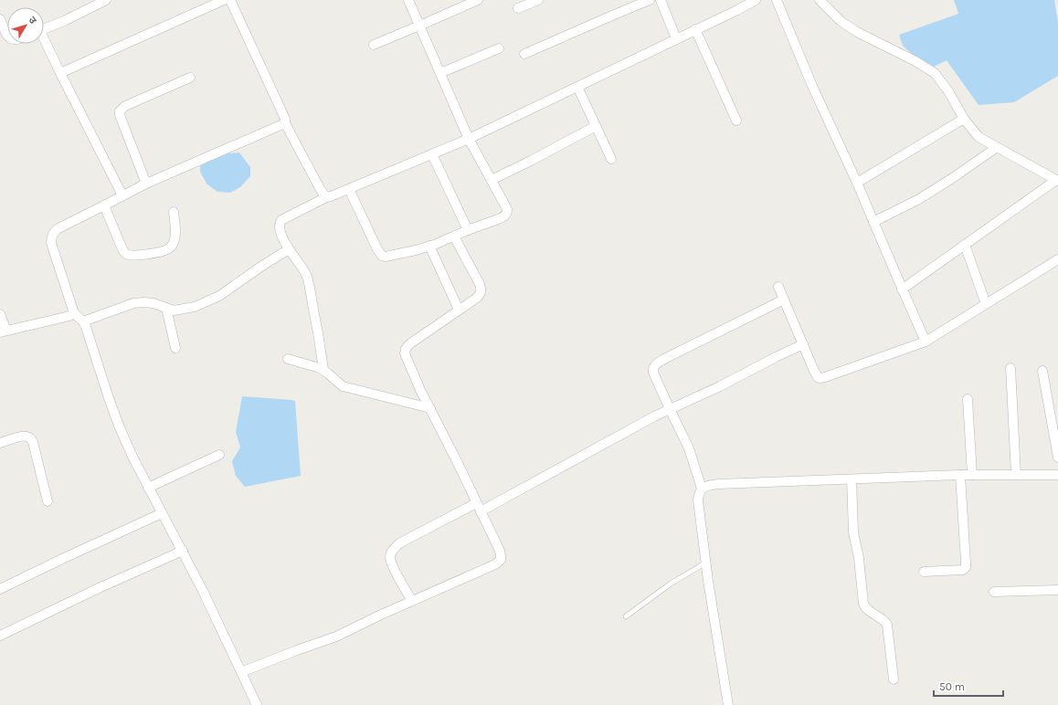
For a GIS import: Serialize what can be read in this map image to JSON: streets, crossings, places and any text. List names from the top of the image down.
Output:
{
  "scale_bar": "50 m",
  "north": "top right"
}
